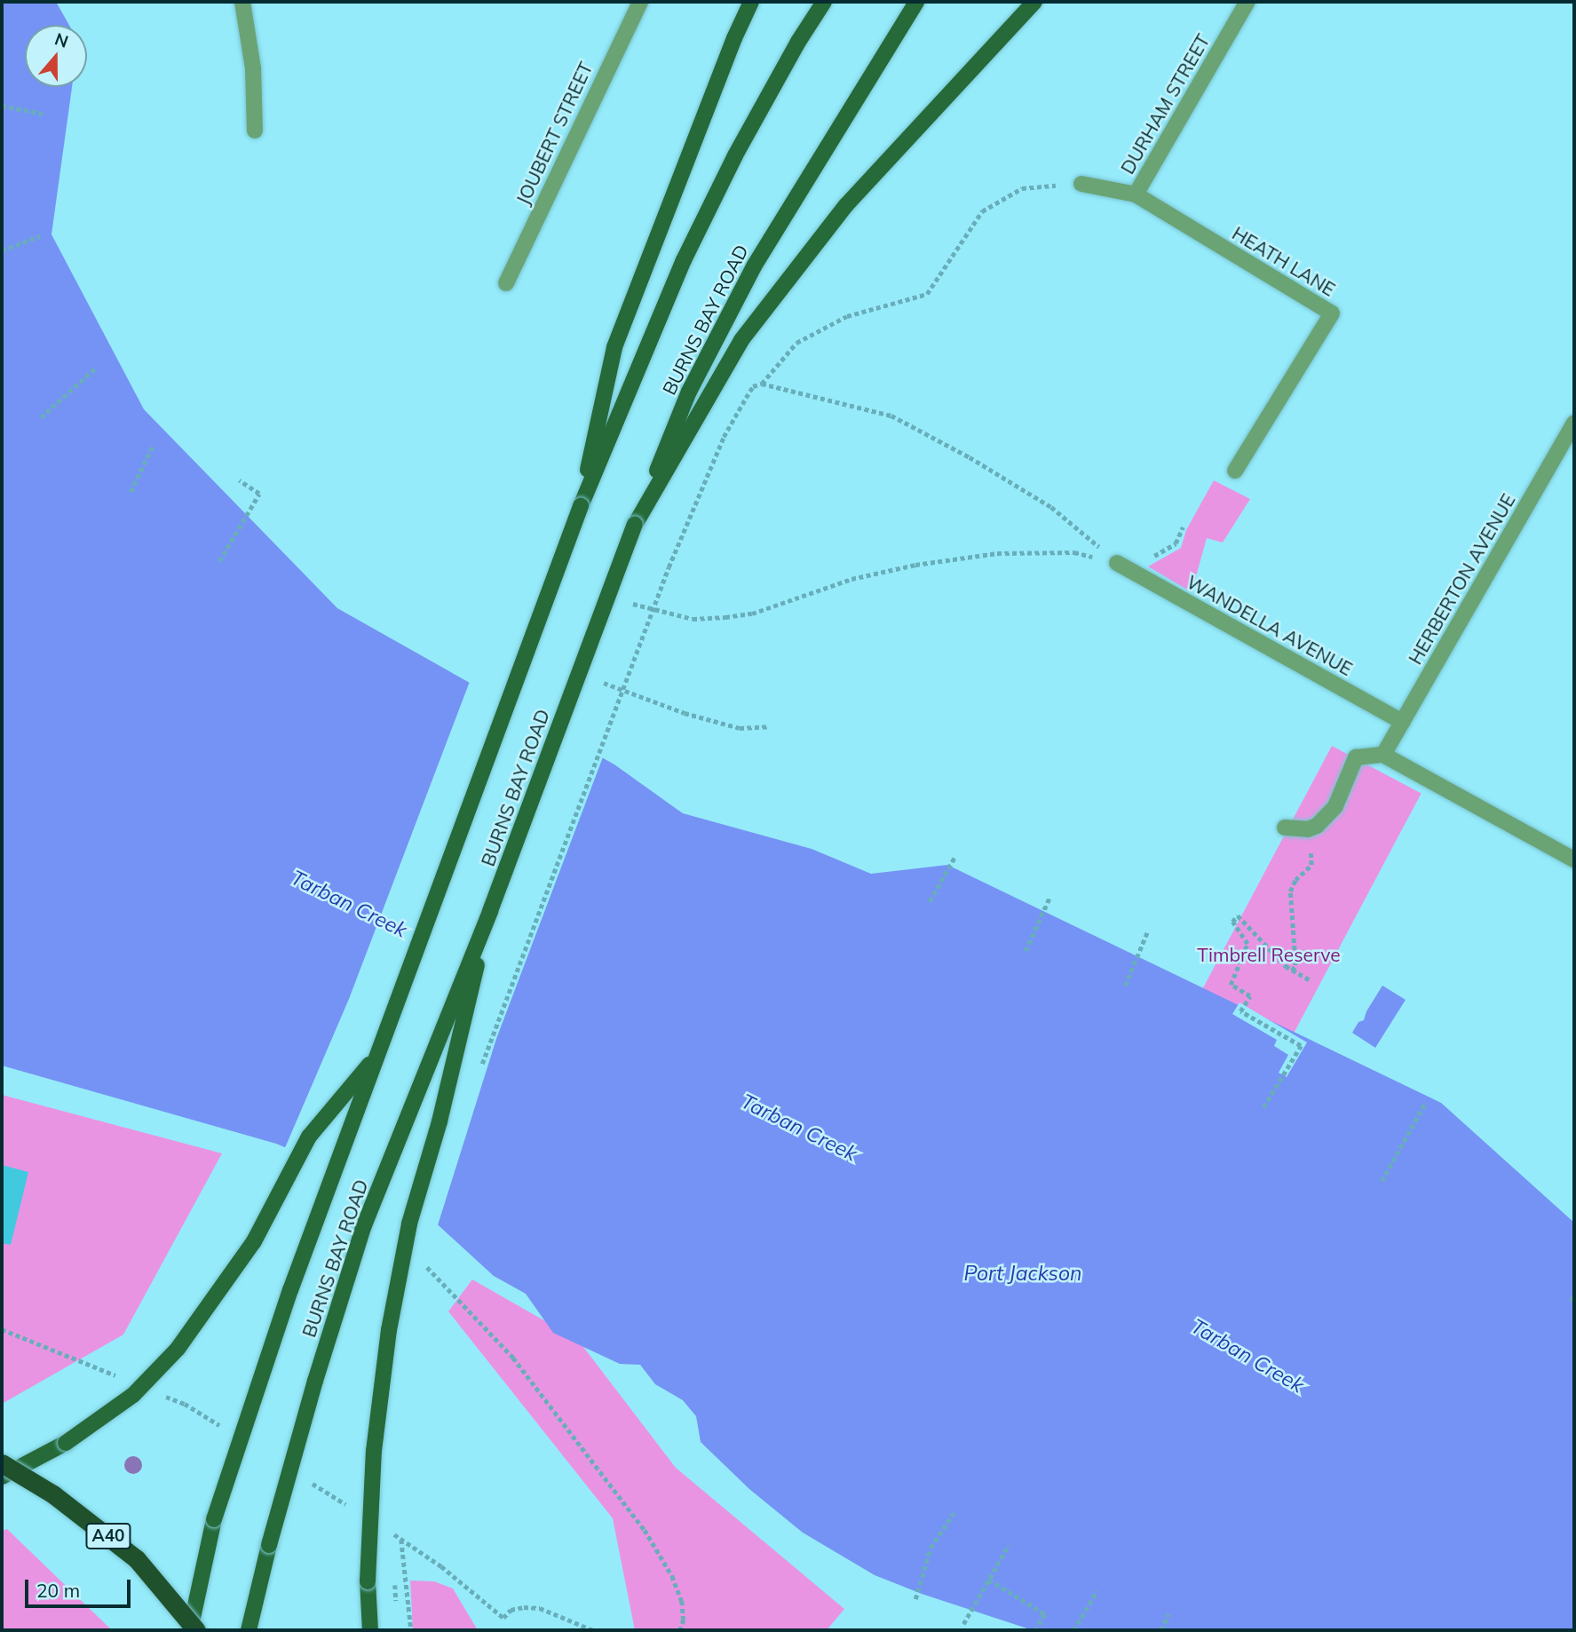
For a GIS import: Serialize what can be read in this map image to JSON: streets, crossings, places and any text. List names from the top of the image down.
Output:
{
  "streets": {
    "highway": ["A40"],
    "main road": ["BURNS BAY ROAD"],
    "street": [
      "DURHAM STREET",
      "JOUBERT STREET",
      "HEATH LANE",
      "HERBERTON AVENUE",
      "WANDELLA AVENUE"
    ]
  },
  "crossings": [
    ["DURHAM STREET", "HEATH LANE"],
    ["HERBERTON AVENUE", "WANDELLA AVENUE"]
  ],
  "water": ["Tarban Creek", "Port Jackson"],
  "parks": ["Timbrell Reserve"],
  "scale_bar": "20 m",
  "north": "top"
}
